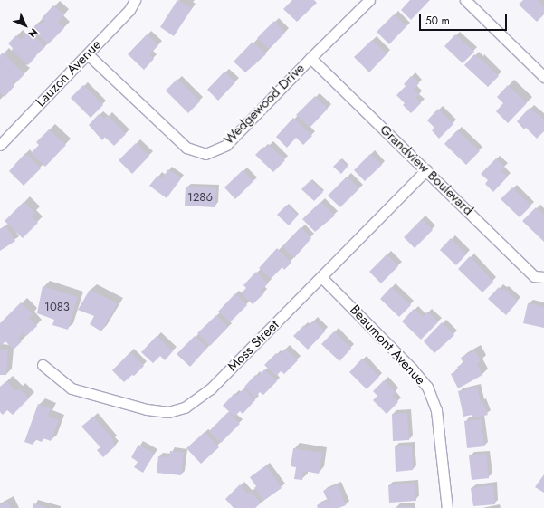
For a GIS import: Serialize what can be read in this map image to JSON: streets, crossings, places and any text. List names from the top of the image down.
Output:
{
  "streets": {
    "street": [
      "Lauzon Avenue",
      "Wedgewood Drive",
      "Grandview Boulevard",
      "Beaumont Avenue",
      "Moss Street"
    ]
  },
  "crossings": [
    ["Lauzon Avenue", "Wedgewood Drive"],
    ["Wedgewood Drive", "Grandview Boulevard"],
    ["Grandview Boulevard", "Moss Street"],
    ["Beaumont Avenue", "Moss Street"]
  ],
  "house_numbers": ["1286", "1083"],
  "scale_bar": "50 m",
  "north": "bottom right"
}
